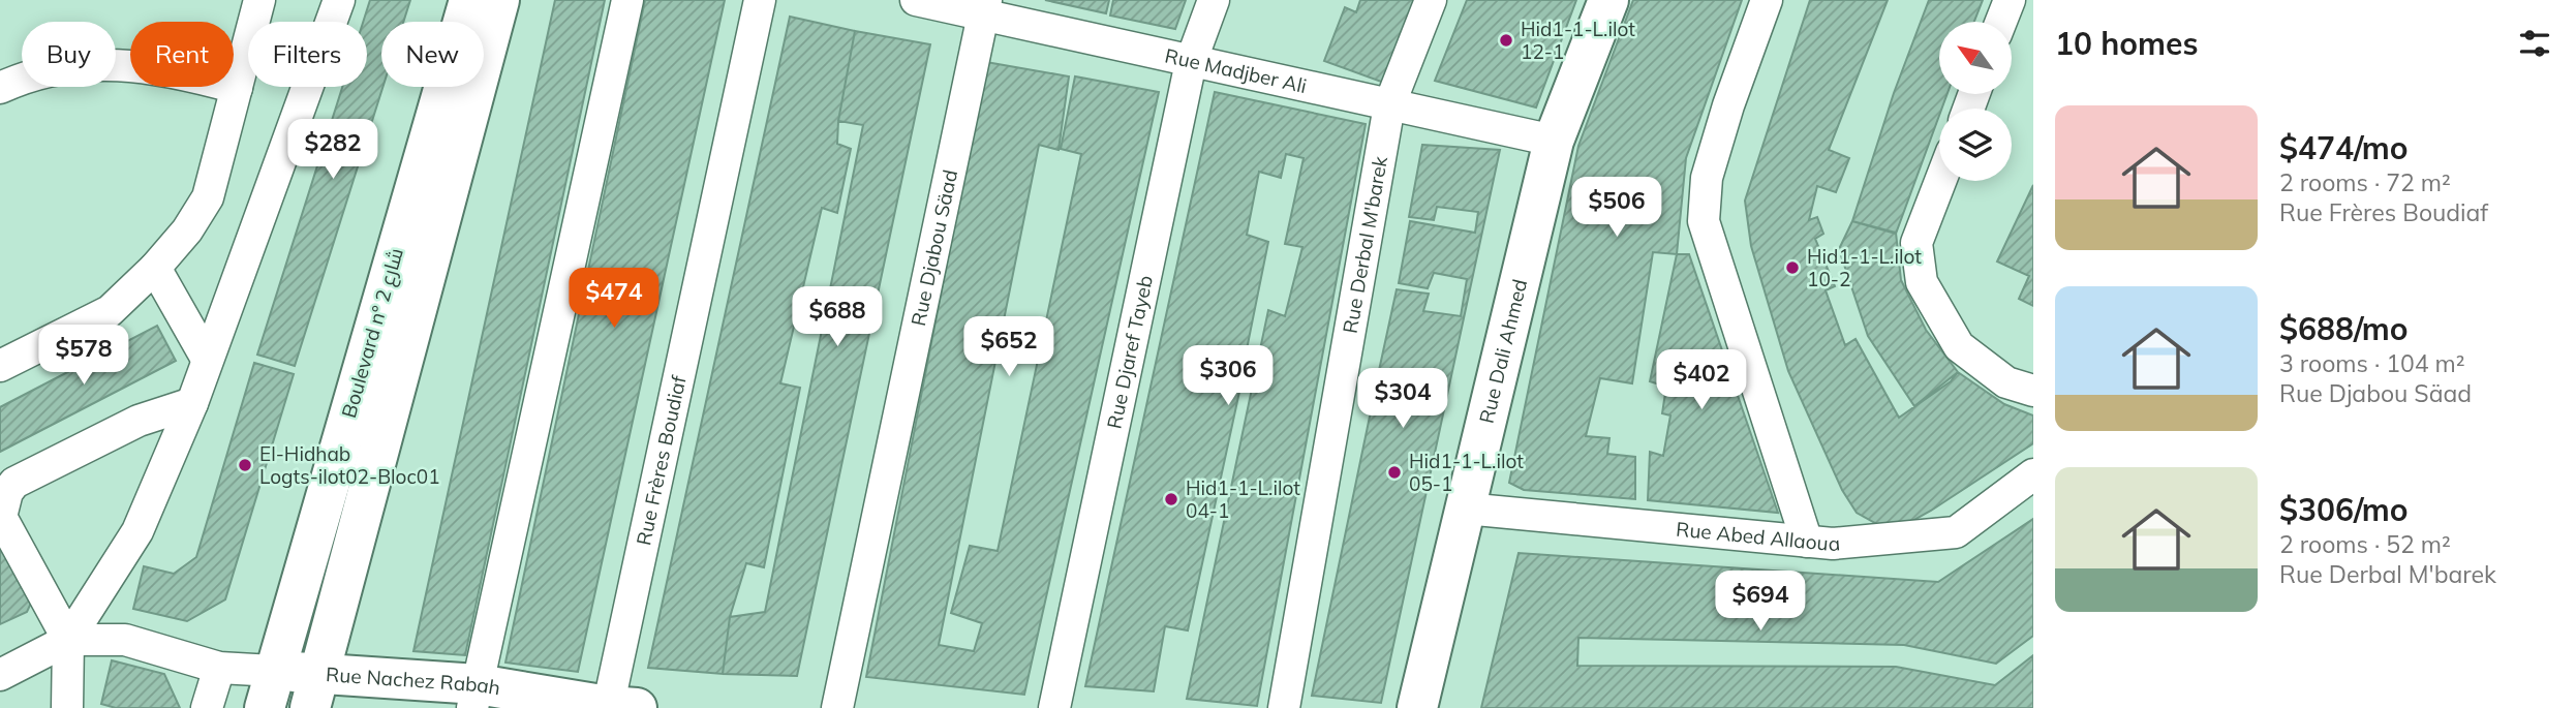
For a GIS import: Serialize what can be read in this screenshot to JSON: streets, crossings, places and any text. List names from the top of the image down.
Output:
{
  "streets": {
    "main road": ["Boulevard n° شارع 2", "Rue Dali Ahmed", "Rue Nachez Rabah"],
    "street": [
      "Rue Madjber Ali",
      "Rue Derbal M'barek",
      "Rue Djabou Säad",
      "Rue Djaref Tayeb",
      "Rue Frères Boudiaf",
      "Rue Abed Allaoua"
    ]
  },
  "crossings": [
    ["Rue Madjber Ali", "Rue Derbal M'barek"],
    ["Rue Madjber Ali", "Rue Djabou Säad"],
    ["Rue Madjber Ali", "Rue Dali Ahmed"],
    ["Rue Madjber Ali", "Rue Djaref Tayeb"],
    ["Boulevard n° شارع 2", "Rue Nachez Rabah"],
    ["Rue Dali Ahmed", "Rue Abed Allaoua"],
    ["Rue Frères Boudiaf", "Rue Nachez Rabah"]
  ],
  "places": [
    "Hid1-1-L.ilot 12-1",
    "Hid1-1-L.ilot 10-2",
    "El-Hidhab Logts-ilot02-Bloc01",
    "Hid1-1-L.ilot 05-1",
    "Hid1-1-L.ilot 04-1"
  ],
  "north": "top left",
  "page": {
    "heading": "10 homes",
    "chip": [
      "Buy",
      "Rent",
      "Filters",
      "New"
    ],
    "list": [
      {
        "name": "$474/mo",
        "note": "2 rooms · 72 m² · Rue Frères Boudiaf"
      },
      {
        "name": "$688/mo",
        "note": "3 rooms · 104 m² · Rue Djabou Säad"
      },
      {
        "name": "$306/mo",
        "note": "2 rooms · 52 m² · Rue Derbal M'barek"
      }
    ],
    "price": [
      "$282",
      "$506",
      "$474",
      "$688",
      "$652",
      "$578",
      "$306",
      "$402",
      "$304",
      "$694"
    ]
  }
}
